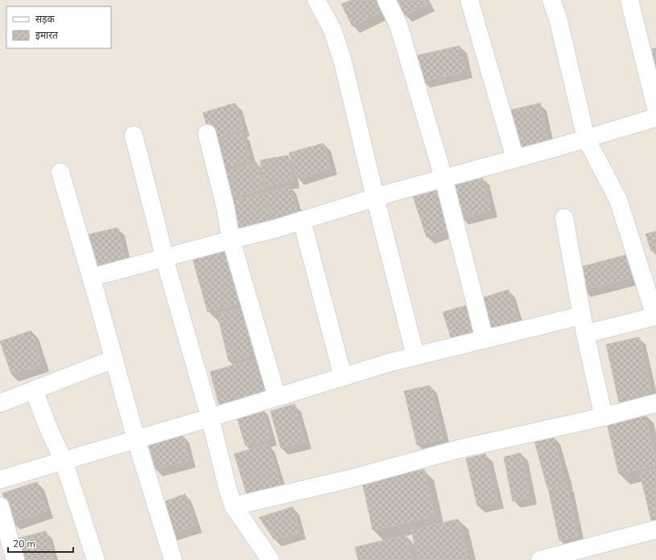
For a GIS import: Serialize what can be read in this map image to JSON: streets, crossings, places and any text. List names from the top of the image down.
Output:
{
  "legend": ["सड़क", "इमारत"],
  "scale_bar": "20 m"
}
